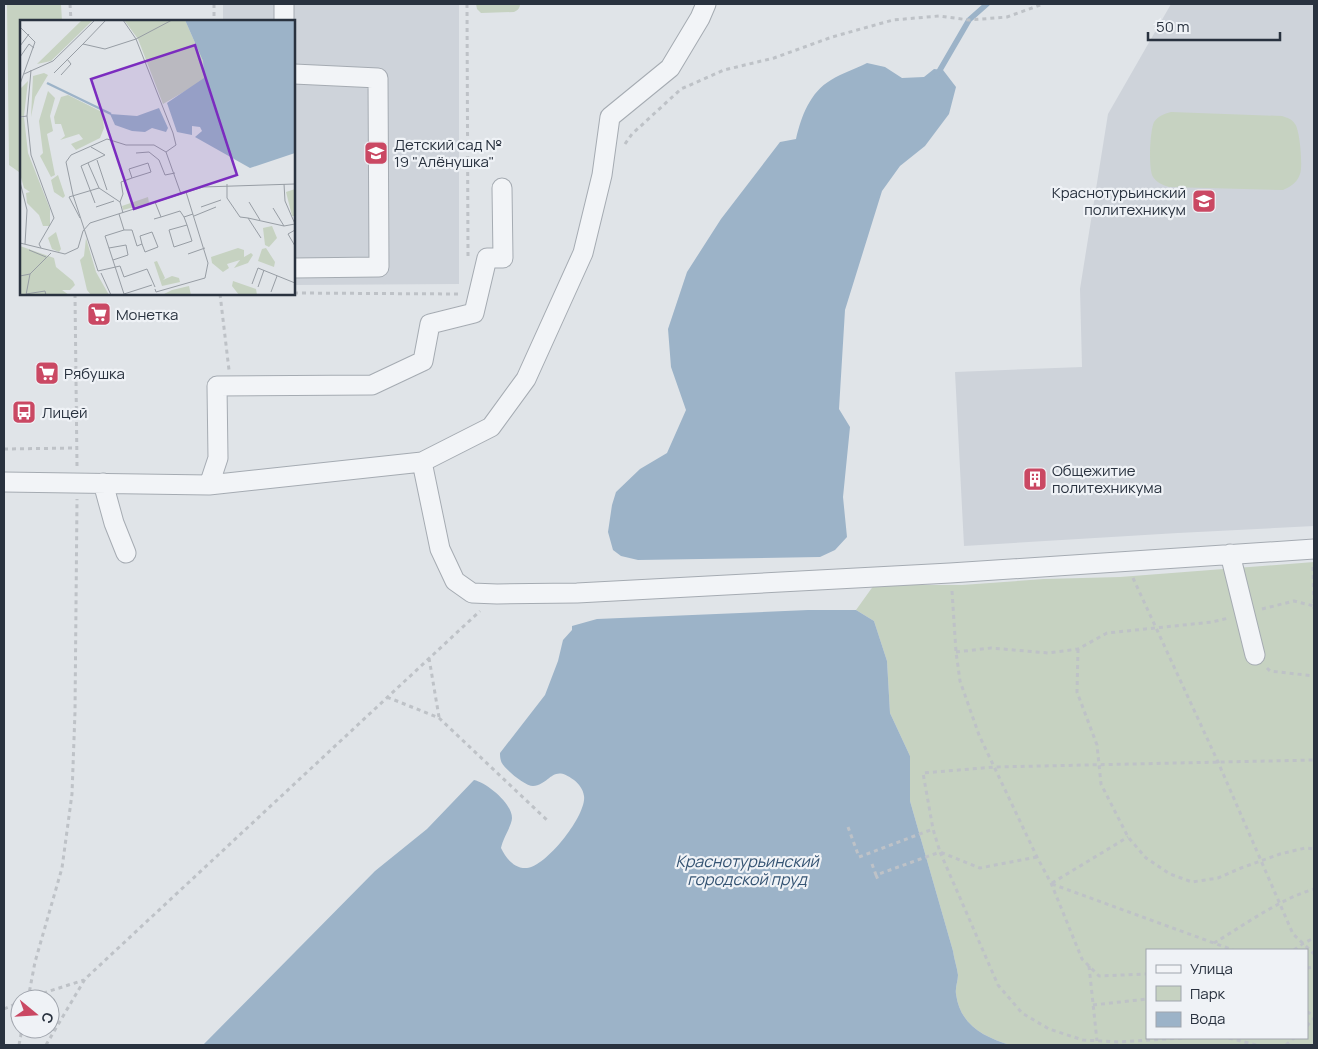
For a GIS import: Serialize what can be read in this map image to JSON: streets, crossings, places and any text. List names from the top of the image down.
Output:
{
  "water": ["Краснотурьинский городской пруд"],
  "places": {
    "school or university": ["Детский сад № 19 \"Алёнушка\"", "Краснотурьинский политехникум"],
    "supermarket": ["Монетка", "Рябушка"],
    "bus stop": ["Лицей"],
    "building": ["Общежитие политехникума"]
  },
  "legend": ["Улица", "Парк", "Вода"],
  "scale_bar": "50 m",
  "north": "right"
}
